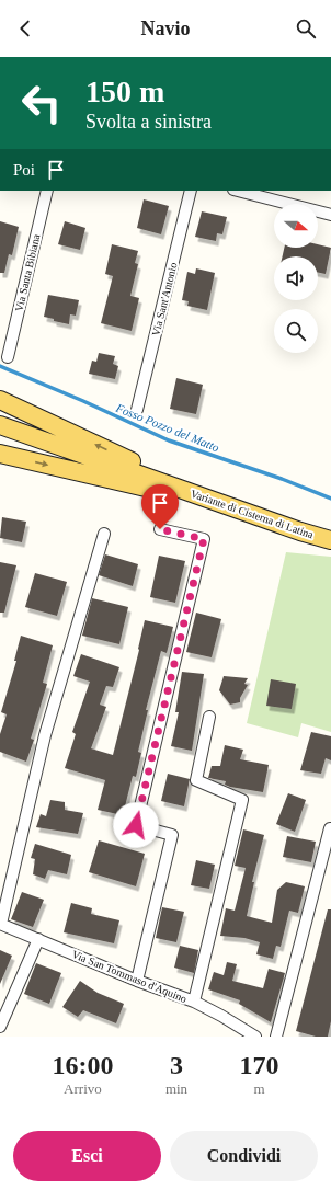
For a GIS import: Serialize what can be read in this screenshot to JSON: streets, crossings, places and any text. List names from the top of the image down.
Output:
{
  "streets": {
    "main road": ["Variante di Cisterna di Latina"],
    "street": ["Via Santa Bibiana", "Via Sant'Antonio", "Via San Tommaso d'Aquino"]
  },
  "water": ["Fosso Pozzo del Matto"],
  "north": "right",
  "page": {
    "header": "Navio",
    "turn": ["150 m", "Svolta a sinistra"],
    "then": "Poi",
    "eta": [
      "16:00",
      "Arrivo",
      "3",
      "min",
      "170",
      "m"
    ],
    "buttons": ["Esci", "Condividi"]
  }
}
